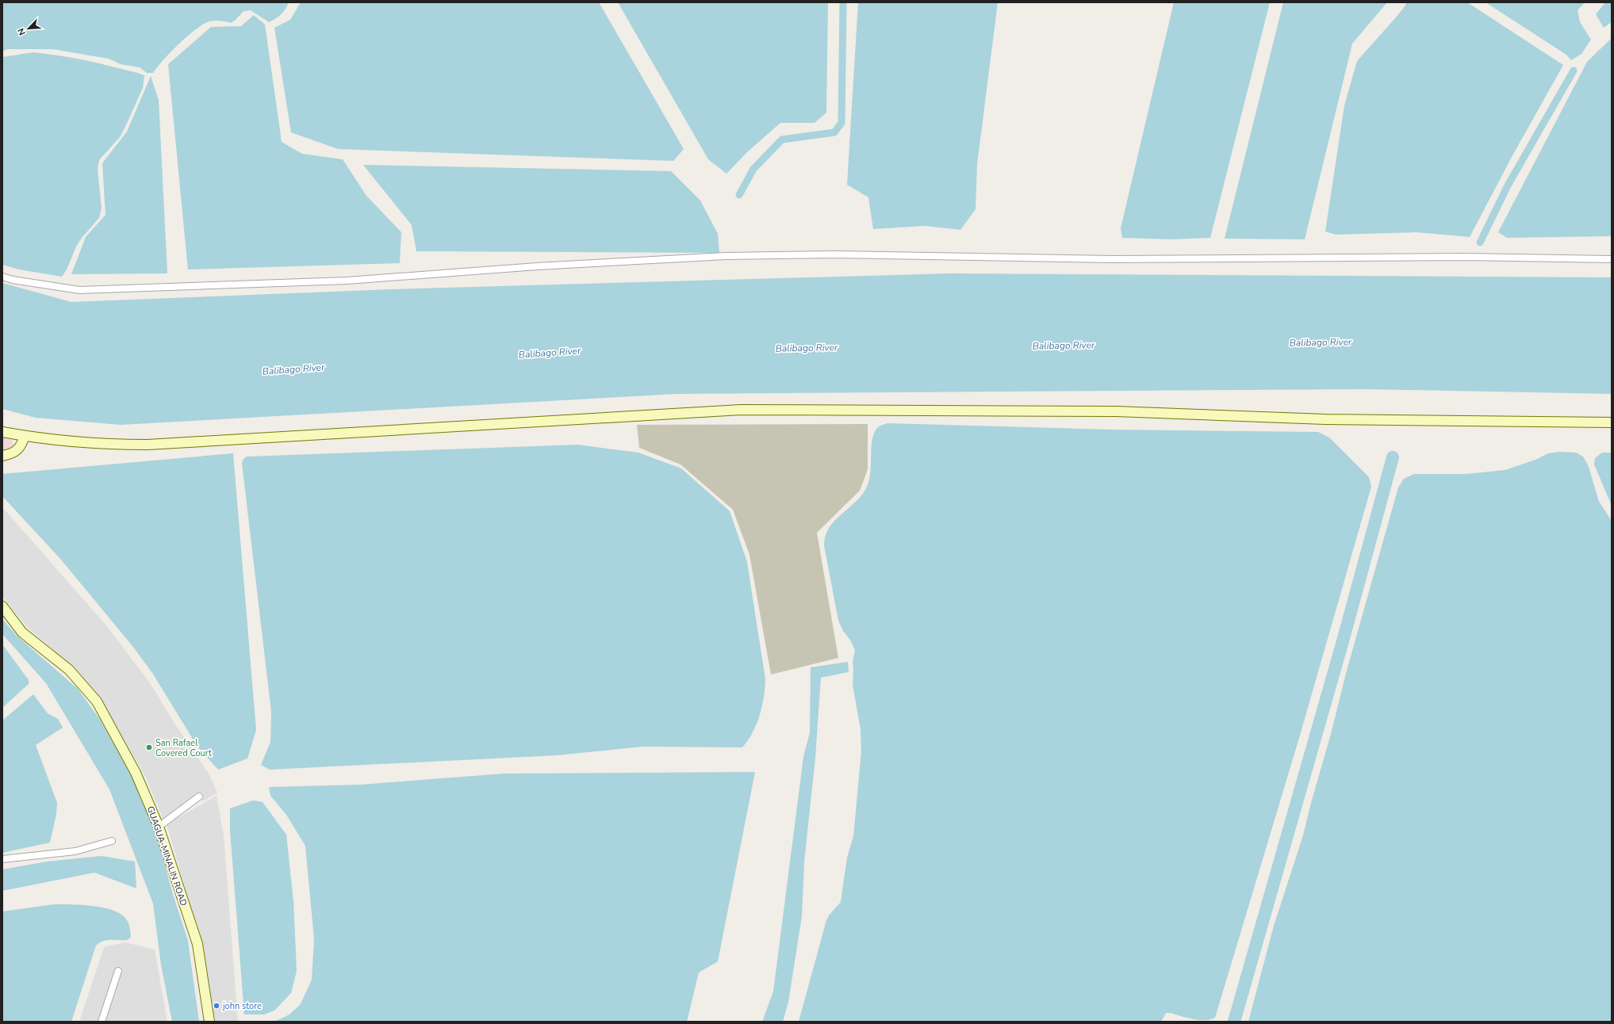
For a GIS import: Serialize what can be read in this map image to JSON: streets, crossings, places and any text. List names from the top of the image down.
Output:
{
  "streets": {
    "street": ["GUAGUA-MINALIN ROAD"]
  },
  "water": ["Balibago River"],
  "places": ["San Rafael Covered Court", "john store"],
  "north": "bottom left"
}
